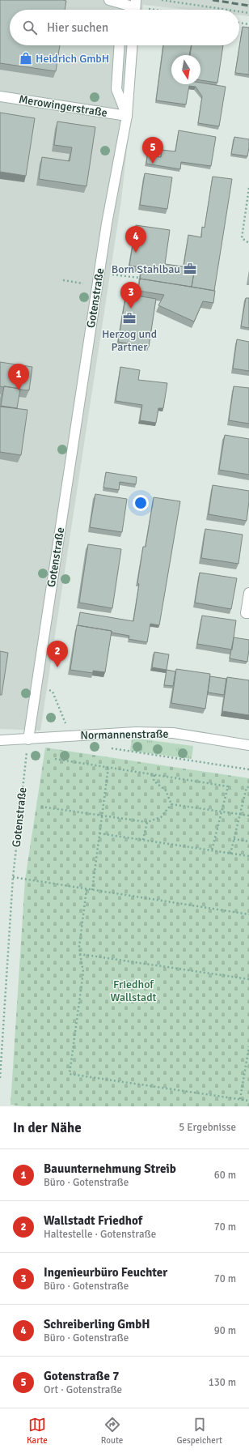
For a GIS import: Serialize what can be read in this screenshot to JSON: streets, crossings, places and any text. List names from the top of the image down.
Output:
{
  "streets": {
    "street": ["Merowingerstraße", "Gotenstraße", "Normannenstraße"]
  },
  "crossings": [
    ["Merowingerstraße", "Gotenstraße"],
    ["Gotenstraße", "Normannenstraße"]
  ],
  "parks": ["Friedhof Wallstadt"],
  "places": {
    "shop": ["Heidrich GmbH"],
    "office": ["Born Stahlbau", "Herzog und Partner"]
  },
  "north": "bottom",
  "page": {
    "search": "Hier suchen",
    "pins": [
      "5",
      "4",
      "3",
      "1",
      "2"
    ],
    "heading": ["In der Nähe", "5 Ergebnisse"],
    "list": [
      {
        "mark": "1",
        "name": "Bauunternehmung Streib",
        "note": "Büro · Gotenstraße",
        "value": "60 m"
      },
      {
        "mark": "2",
        "name": "Wallstadt Friedhof",
        "note": "Haltestelle · Gotenstraße",
        "value": "70 m"
      },
      {
        "mark": "3",
        "name": "Ingenieurbüro Feuchter",
        "note": "Büro · Gotenstraße",
        "value": "70 m"
      },
      {
        "mark": "4",
        "name": "Schreiberling GmbH",
        "note": "Büro · Gotenstraße",
        "value": "90 m"
      },
      {
        "mark": "5",
        "name": "Gotenstraße 7",
        "note": "Ort · Gotenstraße",
        "value": "130 m"
      }
    ],
    "nav": ["Karte", "Route", "Gespeichert"]
  }
}
